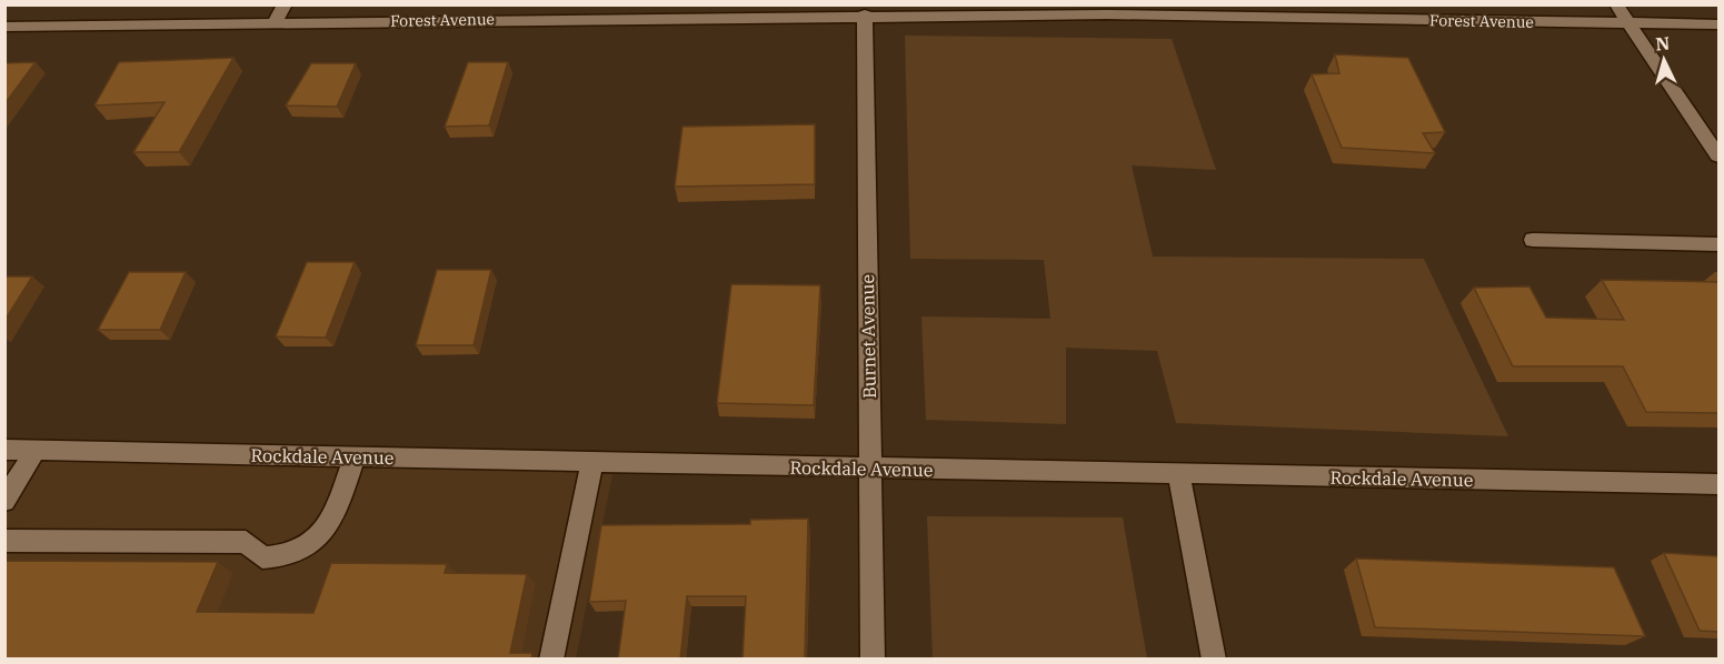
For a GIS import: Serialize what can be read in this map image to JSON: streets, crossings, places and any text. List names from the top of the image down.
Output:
{
  "streets": {
    "street": ["Forest Avenue", "Burnet Avenue", "Rockdale Avenue"]
  },
  "crossings": [
    ["Forest Avenue", "Burnet Avenue"],
    ["Burnet Avenue", "Rockdale Avenue"]
  ],
  "north": "top"
}
